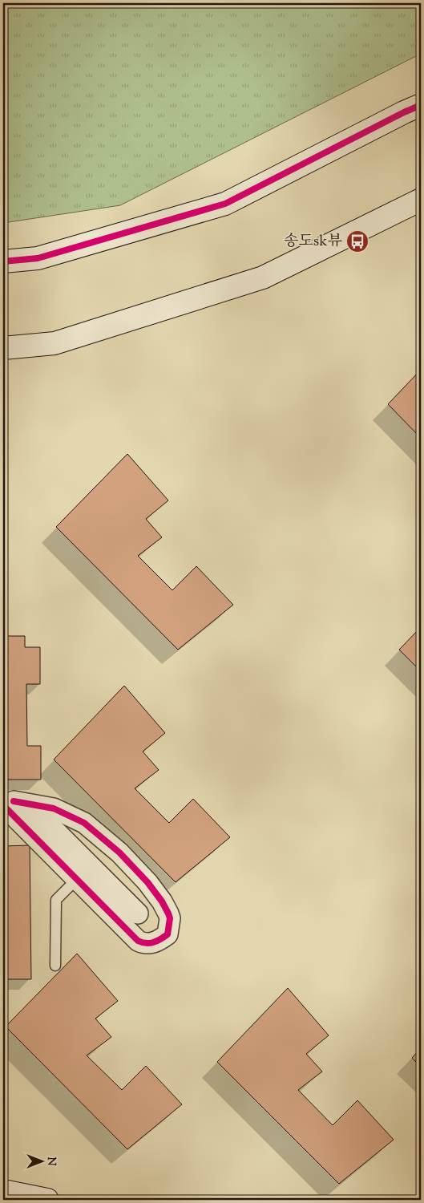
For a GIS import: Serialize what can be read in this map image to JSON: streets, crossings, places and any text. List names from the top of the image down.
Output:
{
  "places": {
    "bus stop": ["송도sk뷰"]
  },
  "north": "right"
}
